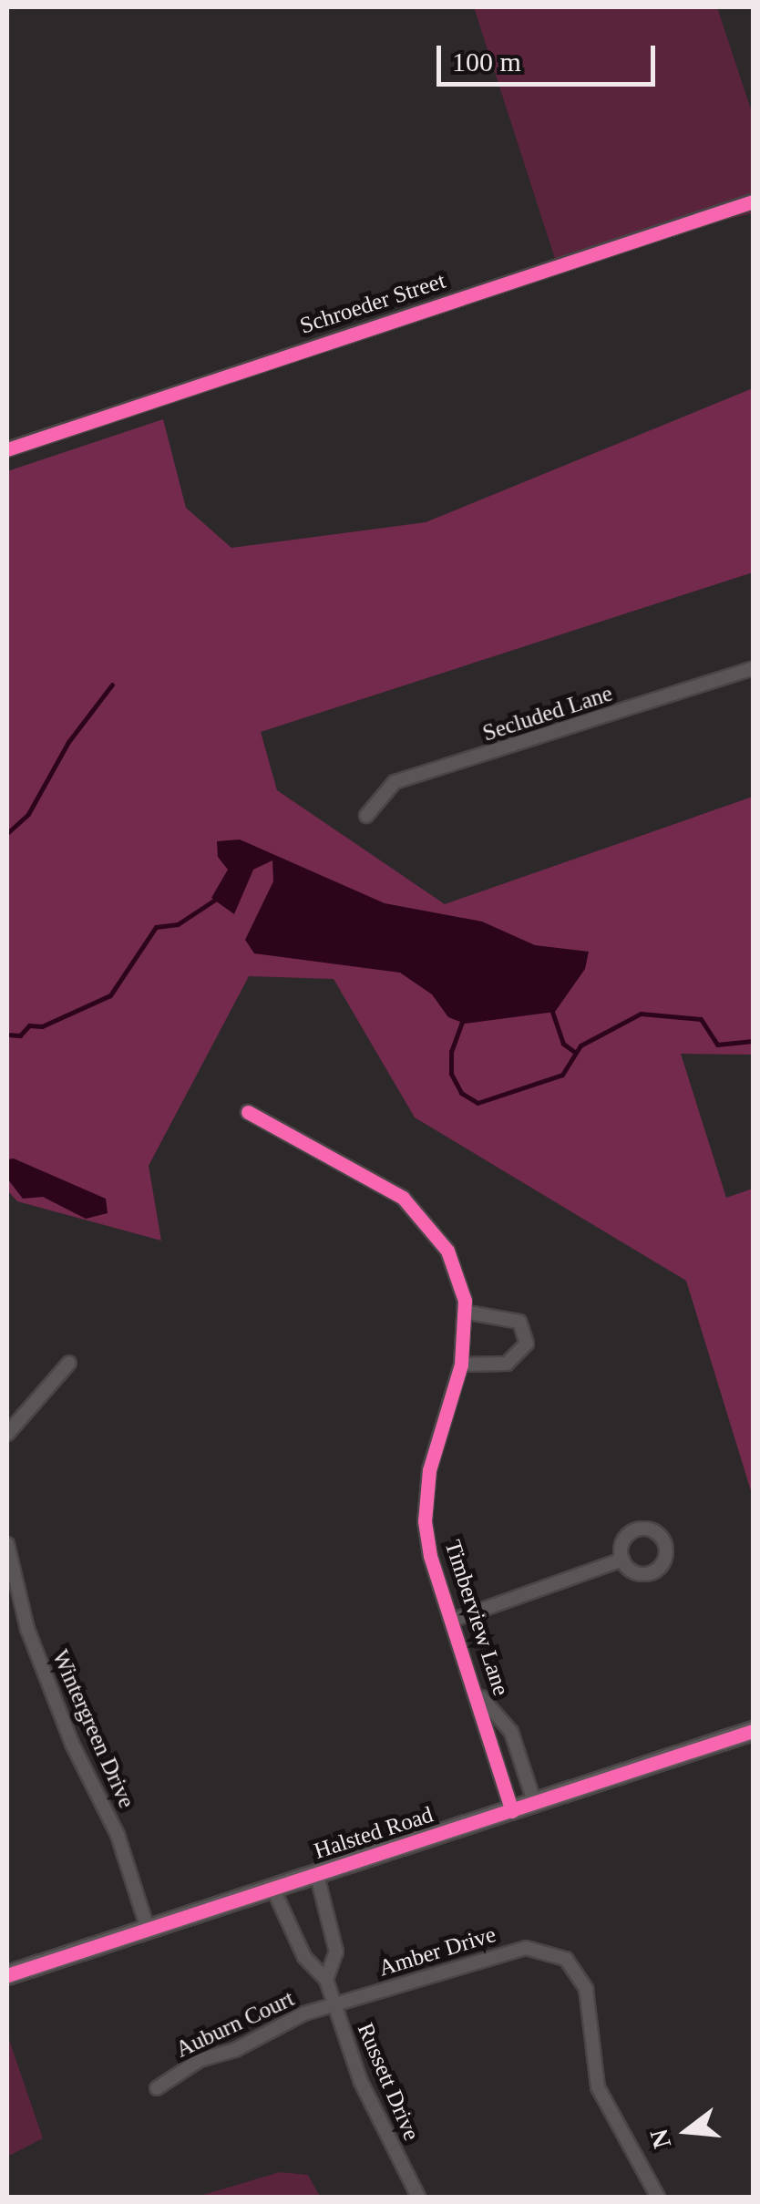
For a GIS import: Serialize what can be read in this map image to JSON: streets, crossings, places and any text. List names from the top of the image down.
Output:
{
  "streets": {
    "street": [
      "Schroeder Street",
      "Secluded Lane",
      "Timberview Lane",
      "Wintergreen Drive",
      "Halsted Road",
      "Amber Drive",
      "Auburn Court",
      "Russett Drive"
    ]
  },
  "crossings": [
    ["Timberview Lane", "Halsted Road"],
    ["Wintergreen Drive", "Halsted Road"],
    ["Halsted Road", "Russett Drive"],
    ["Amber Drive", "Auburn Court"],
    ["Amber Drive", "Russett Drive"],
    ["Auburn Court", "Russett Drive"]
  ],
  "scale_bar": "100 m",
  "north": "left"
}
